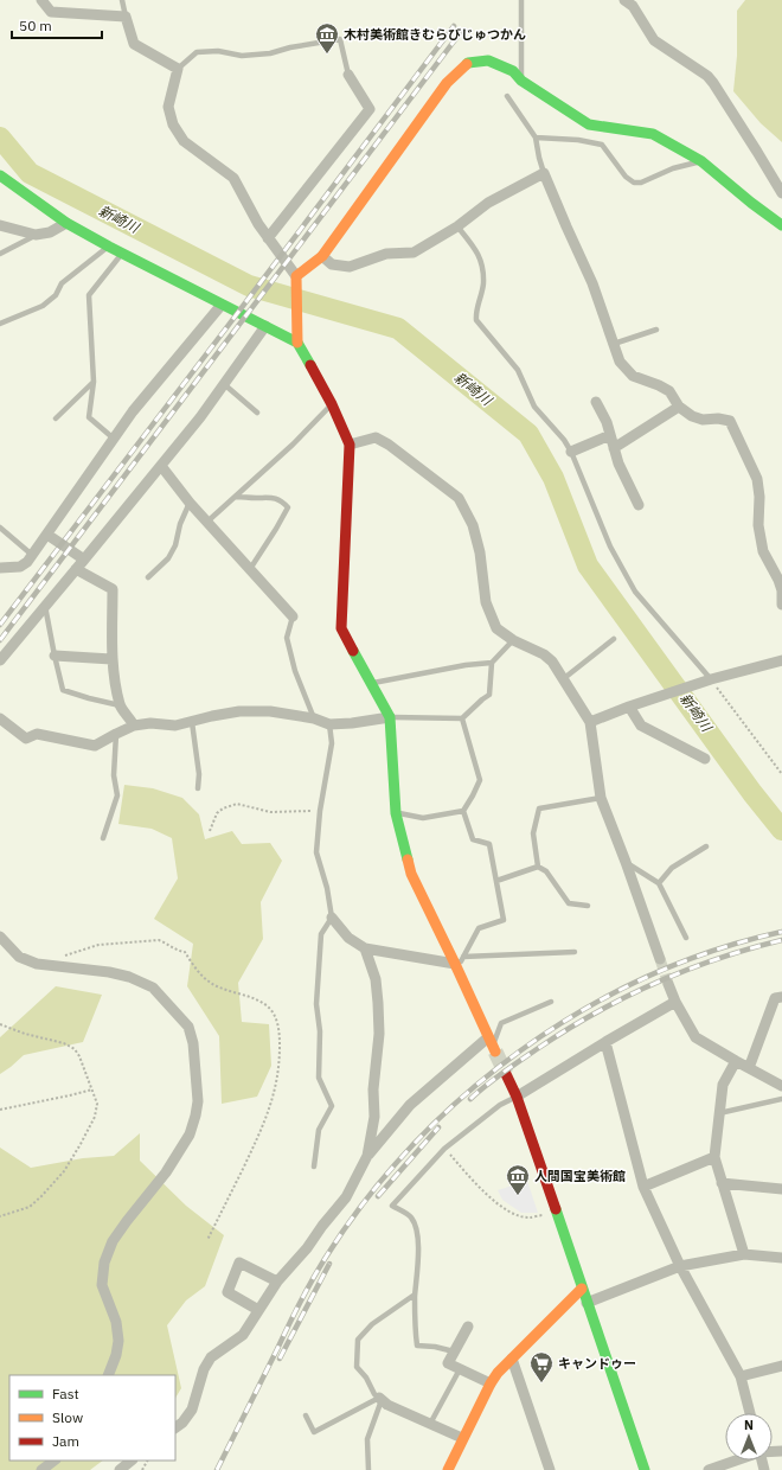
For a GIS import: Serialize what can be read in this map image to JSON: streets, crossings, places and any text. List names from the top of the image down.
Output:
{
  "water": ["新崎川"],
  "places": {
    "museum": ["木村美術館きむらびじゅつかん", "人間国宝美術館"],
    "supermarket": ["キャンドゥー"]
  },
  "legend": ["Fast", "Slow", "Jam"],
  "scale_bar": "50 m",
  "north": "top"
}
